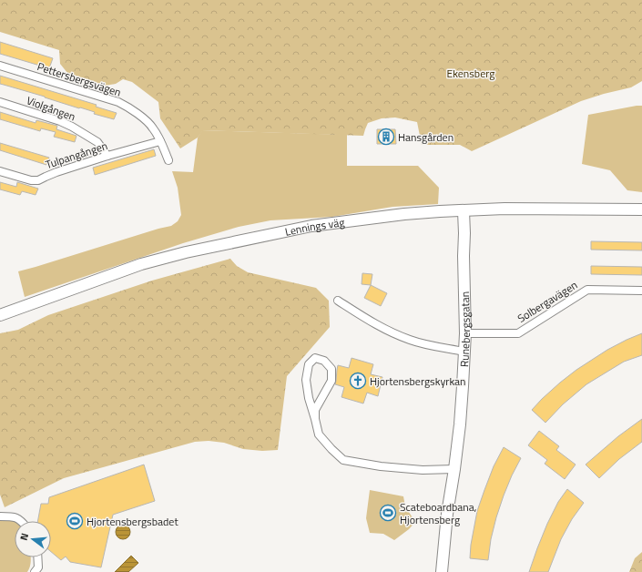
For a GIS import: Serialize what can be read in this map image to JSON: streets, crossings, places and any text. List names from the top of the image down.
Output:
{
  "streets": {
    "main road": ["Lennings väg", "Runebergsgatan"],
    "street": [
      "Pettersbergsvägen",
      "Violgången",
      "Tulpangången",
      "Solbergavägen"
    ]
  },
  "crossings": [
    ["Pettersbergsvägen", "Tulpangången"],
    ["Violgången", "Tulpangången"],
    ["Lennings väg", "Runebergsgatan"],
    ["Solbergavägen", "Runebergsgatan"]
  ],
  "parks": ["Ekensberg"],
  "places": {
    "building": ["Hansgården"],
    "church": ["Hjortensbergskyrkan"],
    "sports": ["Scateboardbana, Hjortensberg", "Hjortensbergsbadet"]
  },
  "north": "left"
}
